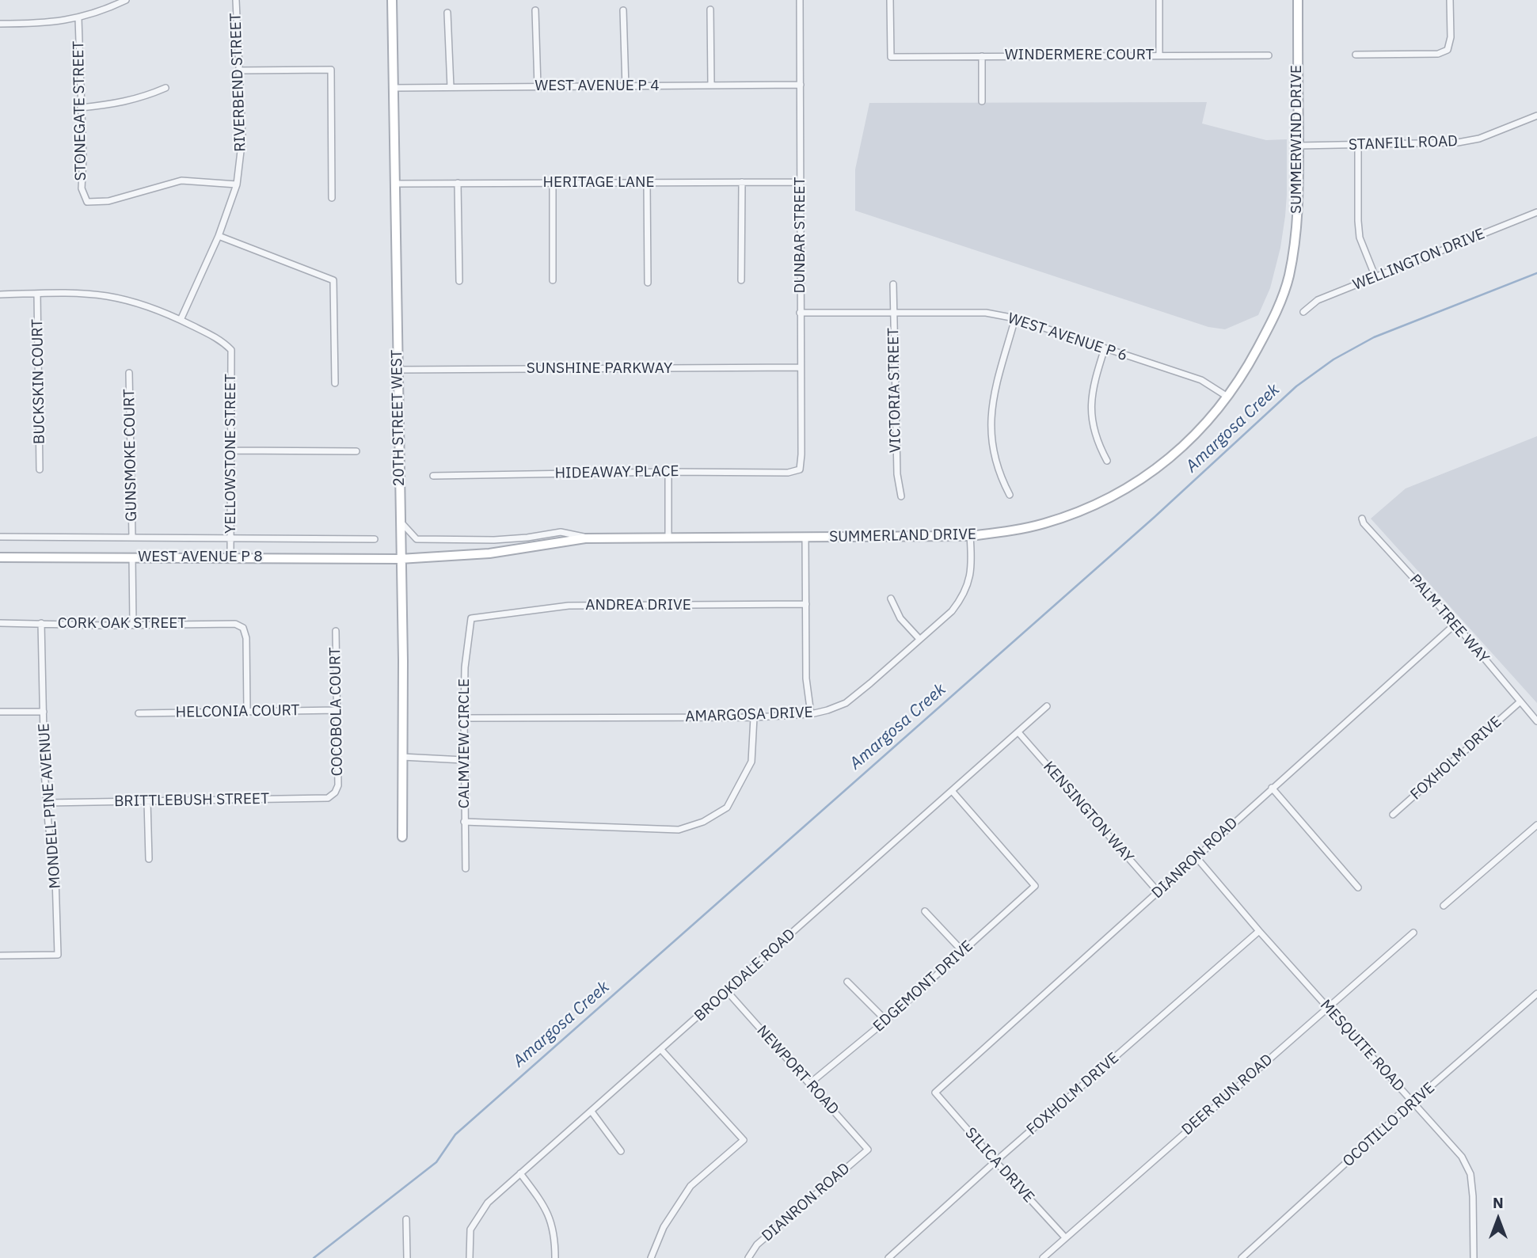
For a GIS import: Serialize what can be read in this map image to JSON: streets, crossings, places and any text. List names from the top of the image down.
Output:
{
  "streets": {
    "street": [
      "WINDERMERE COURT",
      "RIVERBEND STREET",
      "WEST AVENUE P 4",
      "STONEGATE STREET",
      "SUMMERWIND DRIVE",
      "STANFILL ROAD",
      "HERITAGE LANE",
      "DUNBAR STREET",
      "WELLINGTON DRIVE",
      "WEST AVENUE P 6",
      "SUNSHINE PARKWAY",
      "BUCKSKIN COURT",
      "VICTORIA STREET",
      "20TH STREET WEST",
      "YELLOWSTONE STREET",
      "GUNSMOKE COURT",
      "HIDEAWAY PLACE",
      "SUMMERLAND DRIVE",
      "WEST AVENUE P 8",
      "ANDREA DRIVE",
      "PALM TREE WAY",
      "CORK OAK STREET",
      "HELCONIA COURT",
      "COCOBOLA COURT",
      "AMARGOSA DRIVE",
      "CALMVIEW CIRCLE",
      "FOXHOLM DRIVE",
      "BRITTLEBUSH STREET",
      "MONDELL PINE AVENUE",
      "KENSINGTON WAY",
      "DIANRON ROAD",
      "BROOKDALE ROAD",
      "EDGEMONT DRIVE",
      "MESQUITE ROAD",
      "NEWPORT ROAD",
      "DEER RUN ROAD",
      "OCOTILLO DRIVE",
      "SILICA DRIVE"
    ]
  },
  "crossings": [
    ["RIVERBEND STREET", "STONEGATE STREET"],
    ["RIVERBEND STREET", "YELLOWSTONE STREET"],
    ["WEST AVENUE P 4", "DUNBAR STREET"],
    ["WEST AVENUE P 4", "20TH STREET WEST"],
    ["SUMMERWIND DRIVE", "STANFILL ROAD"],
    ["SUMMERWIND DRIVE", "SUMMERLAND DRIVE"],
    ["HERITAGE LANE", "DUNBAR STREET"],
    ["HERITAGE LANE", "20TH STREET WEST"],
    ["DUNBAR STREET", "WEST AVENUE P 6"],
    ["DUNBAR STREET", "SUNSHINE PARKWAY"],
    ["DUNBAR STREET", "HIDEAWAY PLACE"],
    ["WEST AVENUE P 6", "VICTORIA STREET"],
    ["WEST AVENUE P 6", "SUMMERLAND DRIVE"],
    ["SUNSHINE PARKWAY", "20TH STREET WEST"],
    ["20TH STREET WEST", "SUMMERLAND DRIVE"],
    ["20TH STREET WEST", "WEST AVENUE P 8"],
    ["YELLOWSTONE STREET", "WEST AVENUE P 8"],
    ["GUNSMOKE COURT", "WEST AVENUE P 8"],
    ["SUMMERLAND DRIVE", "WEST AVENUE P 8"],
    ["SUMMERLAND DRIVE", "AMARGOSA DRIVE"],
    ["ANDREA DRIVE", "CALMVIEW CIRCLE"],
    ["PALM TREE WAY", "FOXHOLM DRIVE"],
    ["PALM TREE WAY", "DIANRON ROAD"],
    ["CORK OAK STREET", "HELCONIA COURT"],
    ["CORK OAK STREET", "MONDELL PINE AVENUE"],
    ["HELCONIA COURT", "COCOBOLA COURT"],
    ["COCOBOLA COURT", "BRITTLEBUSH STREET"],
    ["AMARGOSA DRIVE", "CALMVIEW CIRCLE"],
    ["FOXHOLM DRIVE", "MESQUITE ROAD"],
    ["FOXHOLM DRIVE", "SILICA DRIVE"],
    ["BRITTLEBUSH STREET", "MONDELL PINE AVENUE"],
    ["KENSINGTON WAY", "DIANRON ROAD"],
    ["KENSINGTON WAY", "BROOKDALE ROAD"],
    ["DIANRON ROAD", "MESQUITE ROAD"],
    ["DIANRON ROAD", "NEWPORT ROAD"],
    ["DIANRON ROAD", "SILICA DRIVE"],
    ["BROOKDALE ROAD", "EDGEMONT DRIVE"],
    ["BROOKDALE ROAD", "NEWPORT ROAD"],
    ["EDGEMONT DRIVE", "NEWPORT ROAD"],
    ["MESQUITE ROAD", "DEER RUN ROAD"],
    ["MESQUITE ROAD", "OCOTILLO DRIVE"],
    ["DEER RUN ROAD", "SILICA DRIVE"]
  ],
  "water": ["Amargosa Creek"],
  "north": "top"
}
